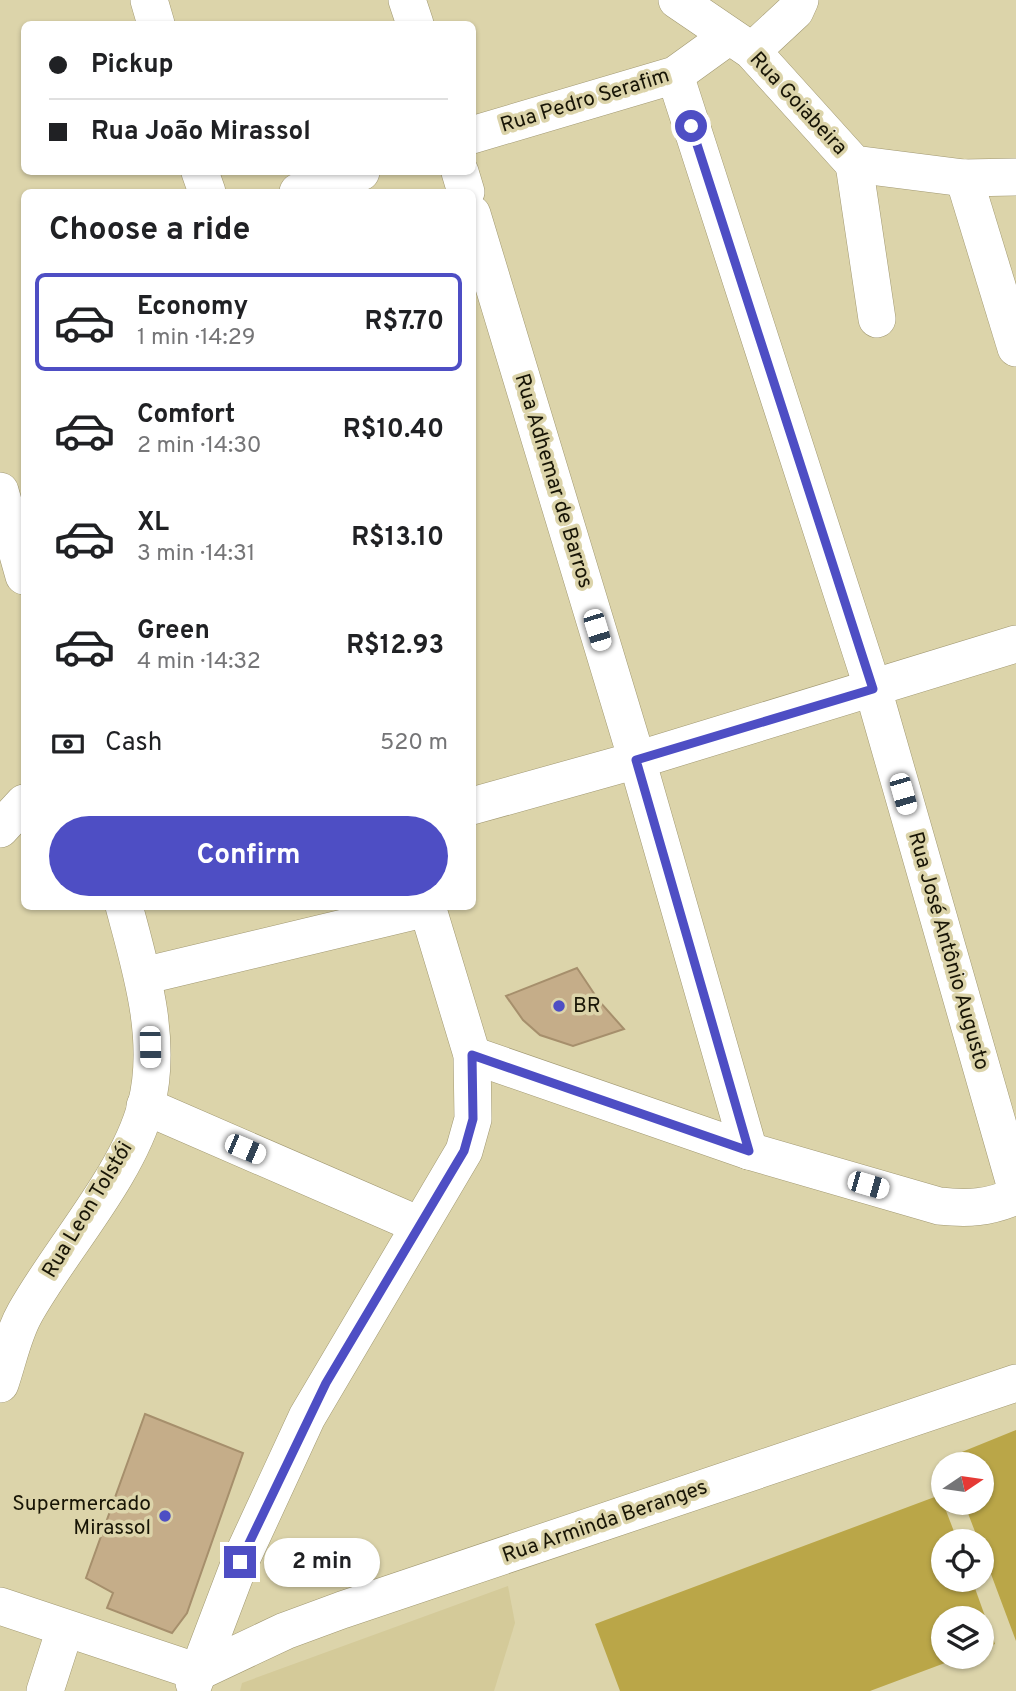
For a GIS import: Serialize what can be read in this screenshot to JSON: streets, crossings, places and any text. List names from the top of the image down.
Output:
{
  "streets": {
    "street": [
      "Rua Pedro Serafim",
      "Rua Goiabeira",
      "Rua Adhemar de Barros",
      "Rua José Antônio Augusto",
      "Rua Leon Tolstói",
      "Rua Arminda Beranges"
    ]
  },
  "crossings": [
    ["Rua Pedro Serafim", "Rua Goiabeira"],
    ["Rua Pedro Serafim", "Rua José Antônio Augusto"]
  ],
  "places": ["BR", "Supermercado Mirassol"],
  "north": "right",
  "page": {
    "banner": ["Pickup", "Rua João Mirassol"],
    "heading": "Choose a ride",
    "list": [
      {
        "name": "Economy",
        "note": "1 min · 14:29",
        "value": "R$7.70"
      },
      {
        "name": "Comfort",
        "note": "2 min · 14:30",
        "value": "R$10.40"
      },
      {
        "name": "XL",
        "note": "3 min · 14:31",
        "value": "R$13.10"
      },
      {
        "name": "Green",
        "note": "4 min · 14:32",
        "value": "R$12.93"
      }
    ],
    "pay": ["Cash", "520 m"],
    "buttons": "Confirm",
    "bubble": "2 min"
  }
}
